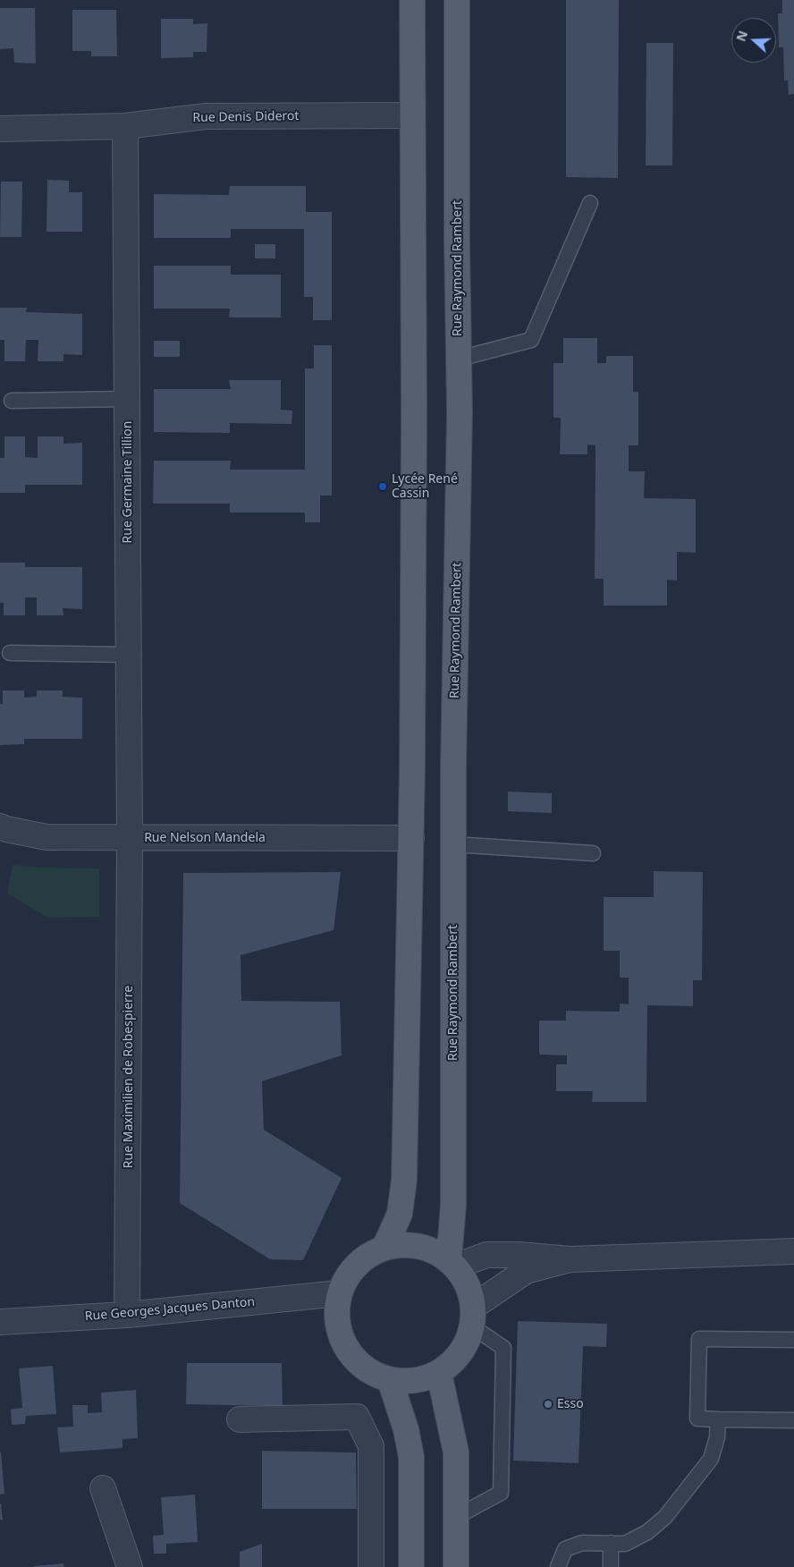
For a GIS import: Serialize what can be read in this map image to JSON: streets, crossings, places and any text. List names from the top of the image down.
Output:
{
  "streets": {
    "main road": ["Rue Raymond Rambert"],
    "street": [
      "Rue Denis Diderot",
      "Rue Germaine Tillion",
      "Rue Nelson Mandela",
      "Rue Maximilien de Robespierre",
      "Rue Georges Jacques Danton"
    ]
  },
  "crossings": [
    ["Rue Denis Diderot", "Rue Germaine Tillion"],
    ["Rue Raymond Rambert", "Rue Georges Jacques Danton"],
    ["Rue Germaine Tillion", "Rue Nelson Mandela"],
    ["Rue Germaine Tillion", "Rue Maximilien de Robespierre"],
    ["Rue Nelson Mandela", "Rue Maximilien de Robespierre"],
    ["Rue Maximilien de Robespierre", "Rue Georges Jacques Danton"]
  ],
  "places": ["Lycée René Cassin", "Esso"],
  "north": "left"
}
